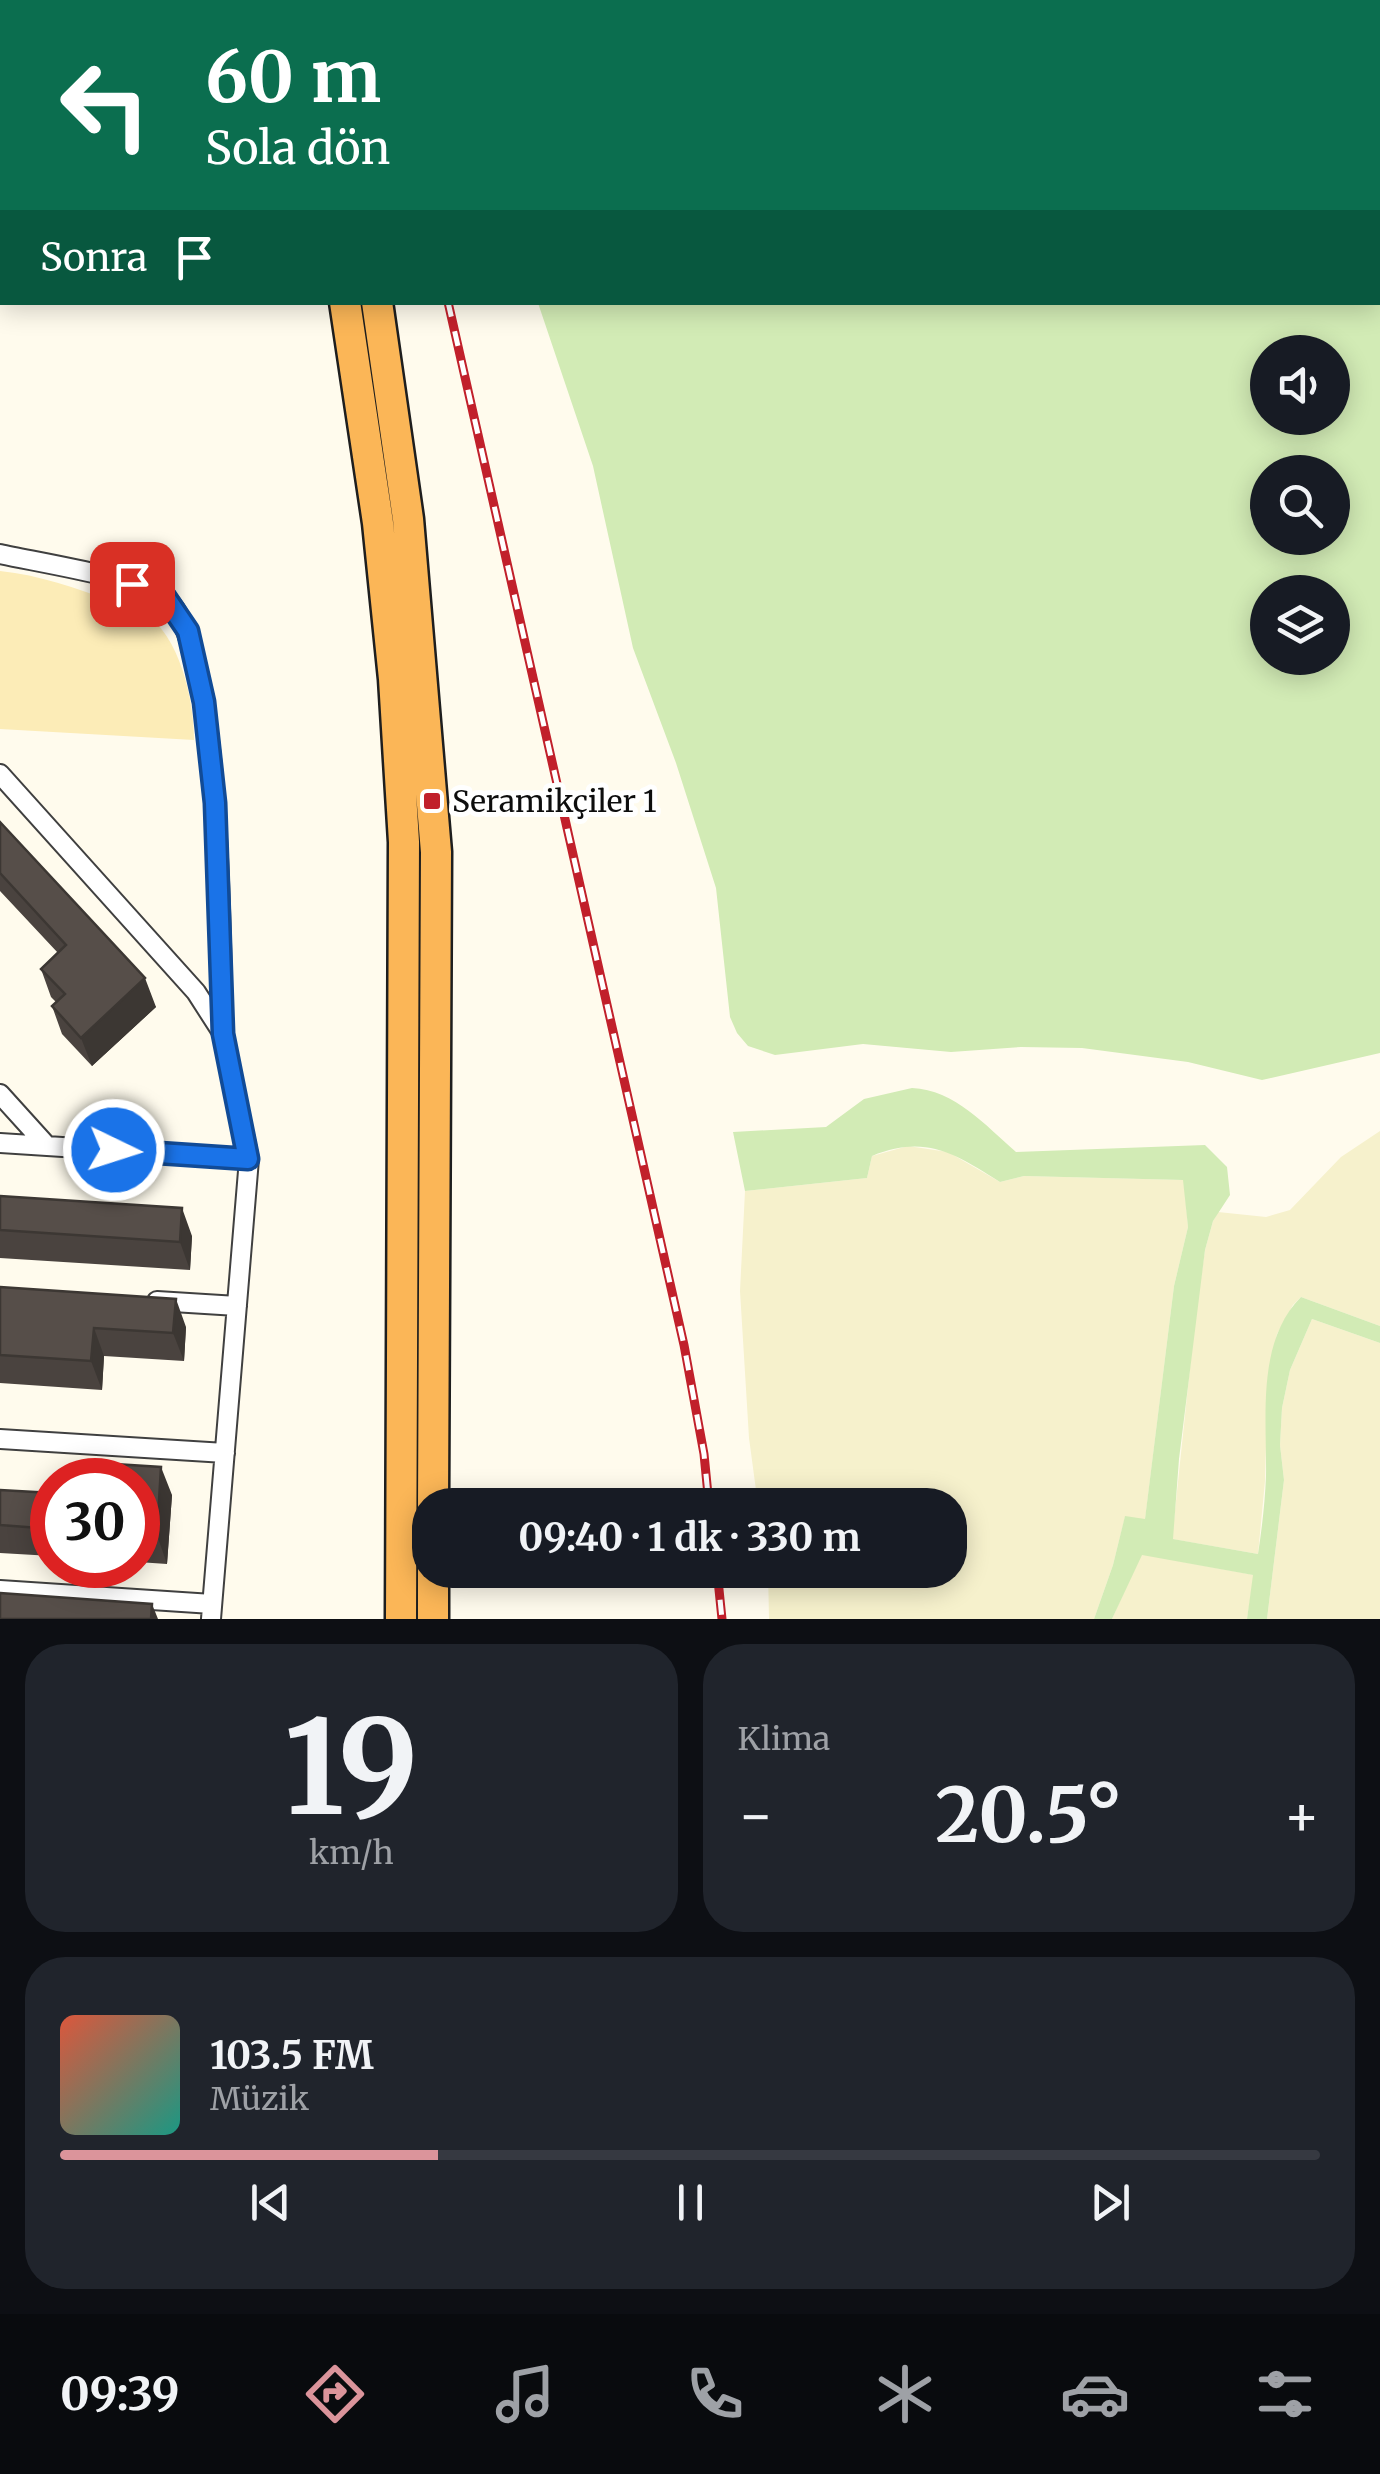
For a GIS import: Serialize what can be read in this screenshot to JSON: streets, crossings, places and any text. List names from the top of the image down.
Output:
{
  "places": {
    "transit": ["Seramikçiler 1"]
  },
  "page": {
    "turn": ["60 m", "Sola dön"],
    "then": "Sonra",
    "limit": "30",
    "trip": "09:40 · 1 dk · 330 m",
    "tile": [
      ["19", "km/h"],
      "Klima"
    ],
    "heat": ["−", "20.5°", "+"],
    "song": ["103.5 FM", "Müzik"],
    "tabs": "09:39"
  }
}
